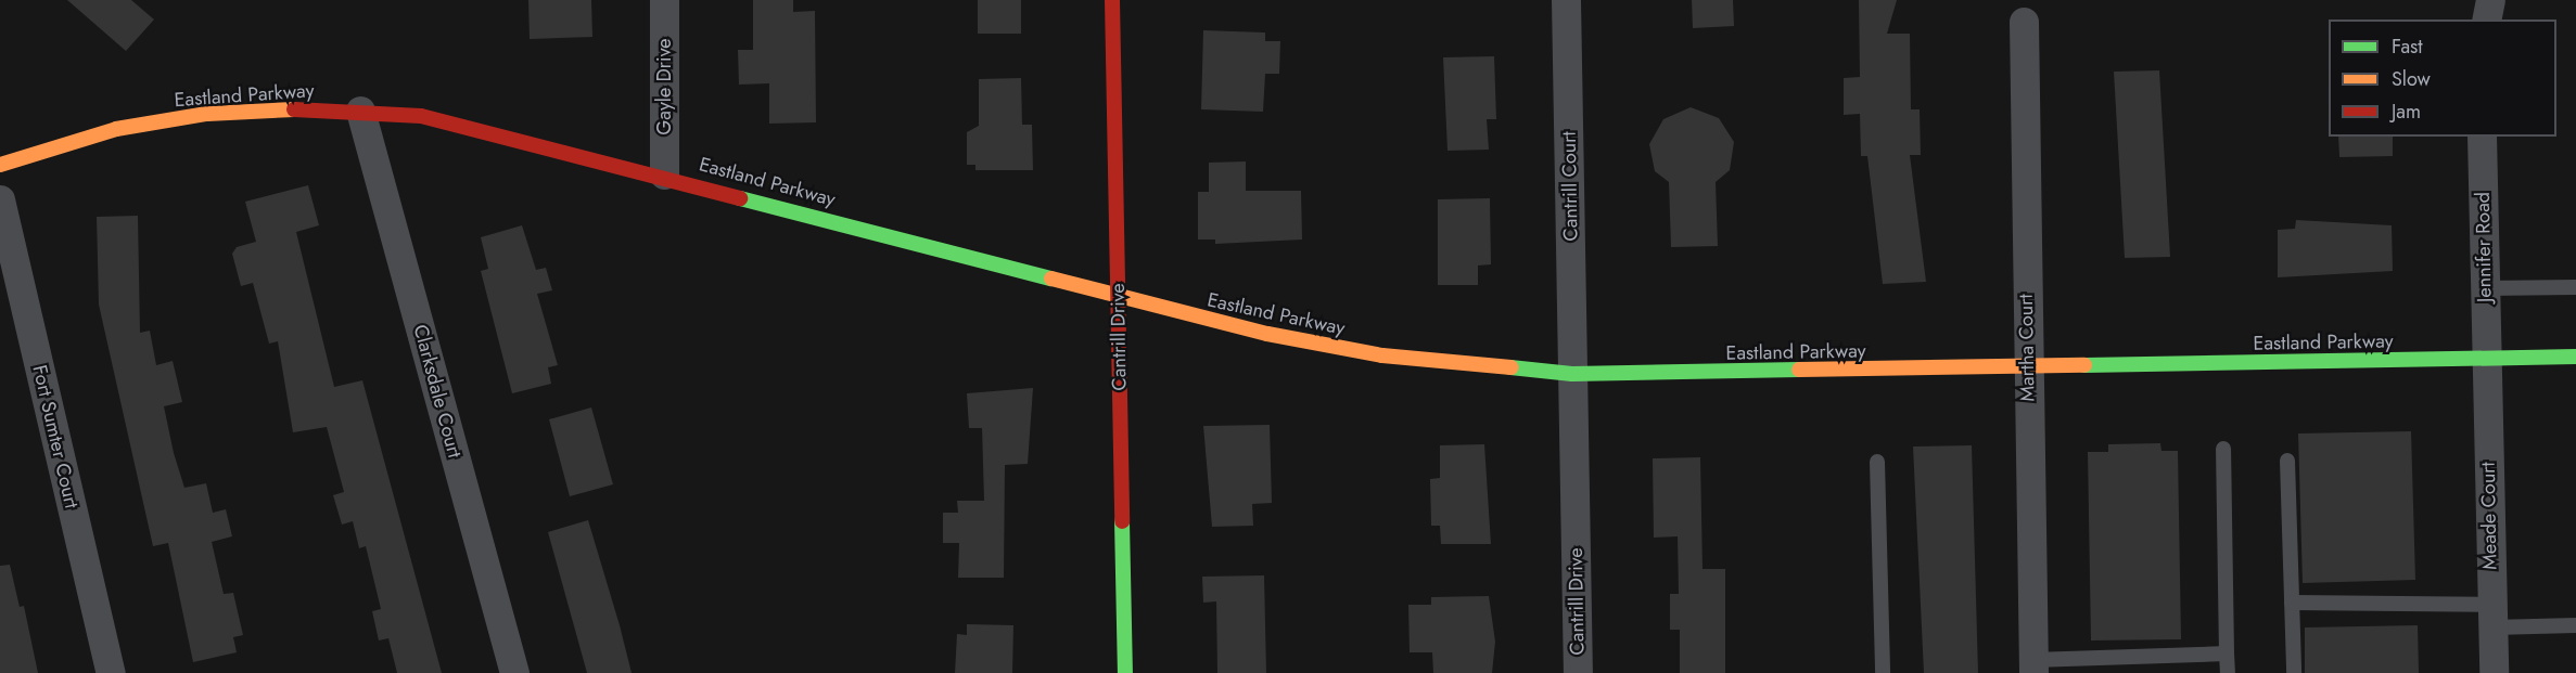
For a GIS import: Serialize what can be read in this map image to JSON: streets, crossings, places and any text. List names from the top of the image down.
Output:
{
  "streets": {
    "street": [
      "Gayle Drive",
      "Eastland Parkway",
      "Cantrill Court",
      "Jennifer Road",
      "Cantrill Drive",
      "Martha Court",
      "Clarksdale Court",
      "Fort Sumter Court",
      "Meade Court"
    ]
  },
  "crossings": [
    ["Gayle Drive", "Eastland Parkway"],
    ["Eastland Parkway", "Cantrill Court"],
    ["Eastland Parkway", "Jennifer Road"],
    ["Eastland Parkway", "Cantrill Drive"],
    ["Eastland Parkway", "Martha Court"],
    ["Eastland Parkway", "Clarksdale Court"],
    ["Eastland Parkway", "Meade Court"],
    ["Cantrill Court", "Cantrill Drive"],
    ["Jennifer Road", "Meade Court"]
  ],
  "legend": ["Fast", "Slow", "Jam"]
}
